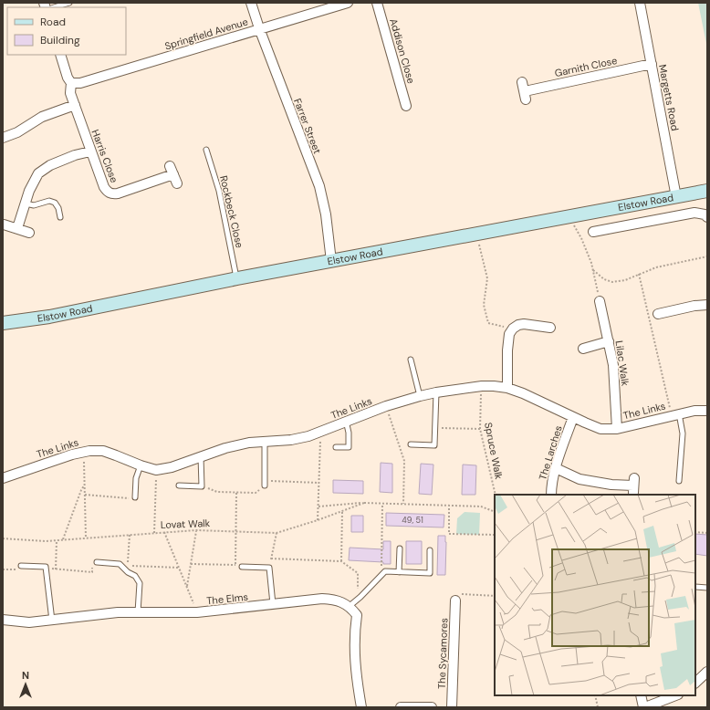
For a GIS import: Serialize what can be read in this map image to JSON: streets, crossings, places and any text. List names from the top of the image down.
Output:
{
  "streets": {
    "street": [
      "Springfield Avenue",
      "Addison Close",
      "Garnith Close",
      "Margetts Road",
      "Farrer Street",
      "Harris Close",
      "Elstow Road",
      "Lilac Walk",
      "The Links",
      "The Larches",
      "The Elms",
      "The Sycamores"
    ],
    "lane": ["Rockbeck Close"],
    "path": ["Spruce Walk", "Lovat Walk"]
  },
  "crossings": [
    ["Springfield Avenue", "Farrer Street"],
    ["Springfield Avenue", "Harris Close"],
    ["Garnith Close", "Margetts Road"],
    ["Margetts Road", "Elstow Road"],
    ["Farrer Street", "Elstow Road"],
    ["Elstow Road", "Rockbeck Close"],
    ["Lilac Walk", "The Links"],
    ["The Links", "Spruce Walk"],
    ["The Links", "The Larches"]
  ],
  "house_numbers": ["49, 51"],
  "legend": ["Road", "Building"],
  "north": "top"
}
